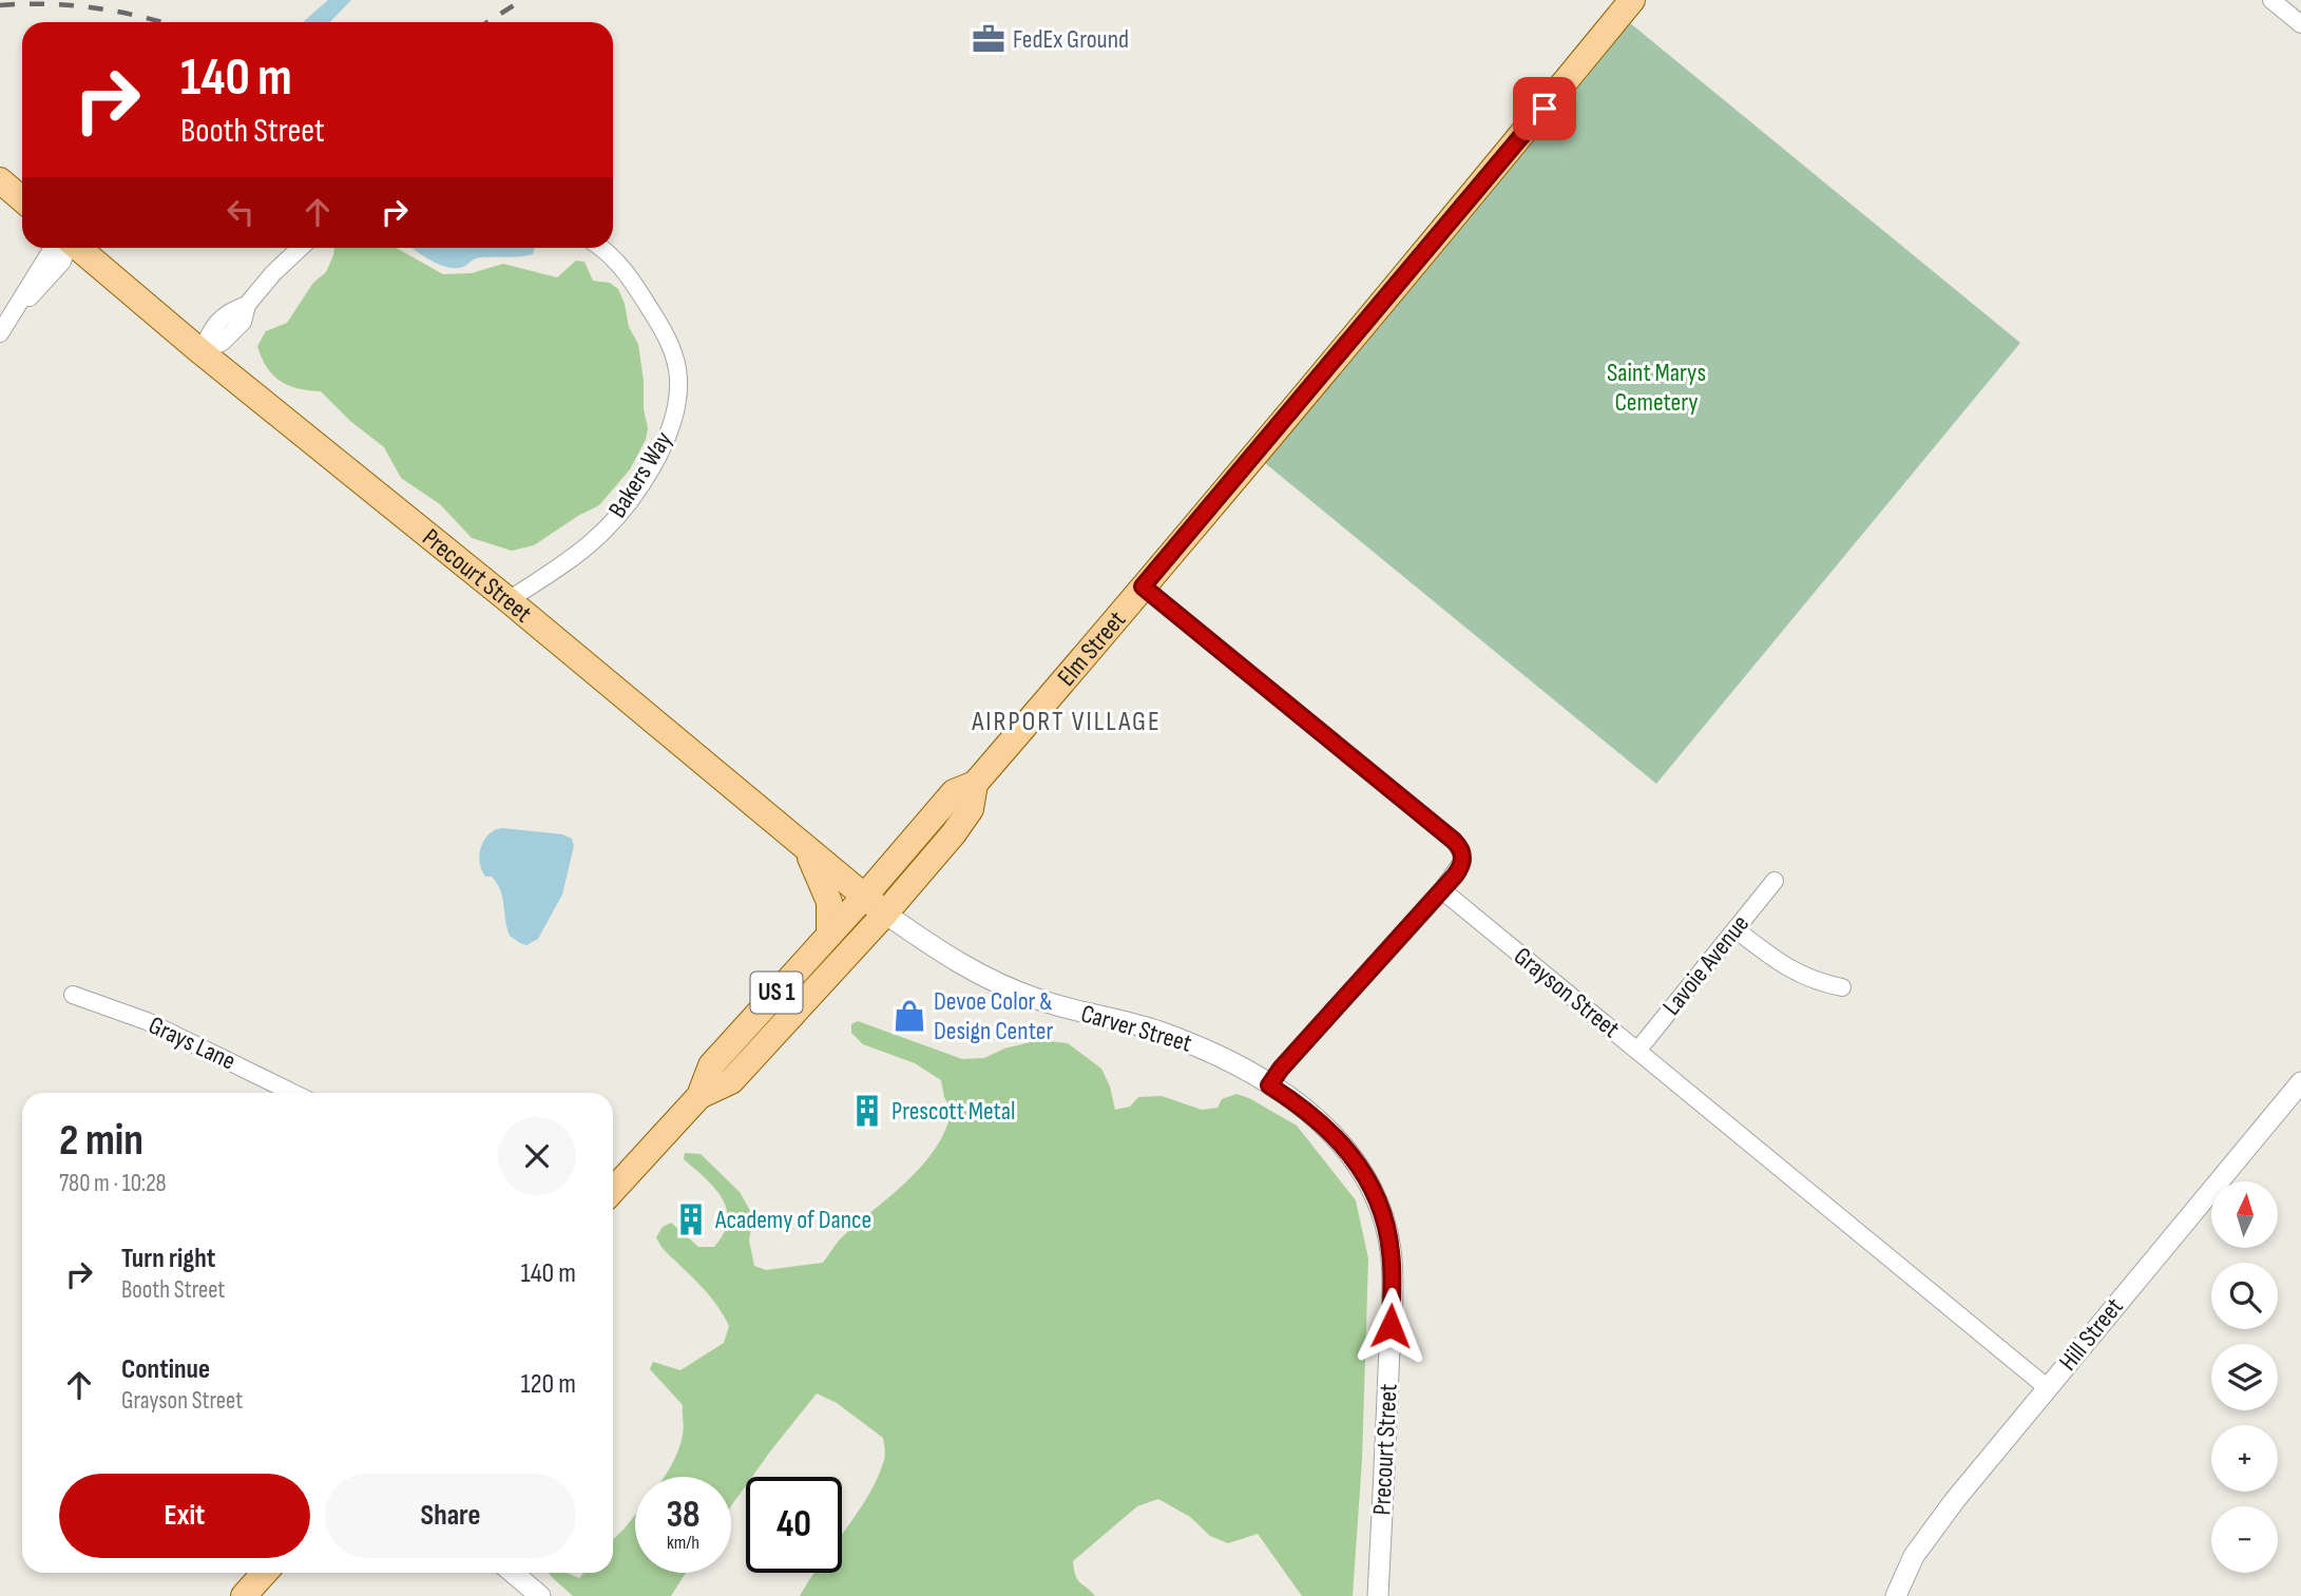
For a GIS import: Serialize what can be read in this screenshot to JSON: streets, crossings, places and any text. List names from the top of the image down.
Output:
{
  "streets": {
    "main road": ["Precourt Street", "Elm Street", "US 1"],
    "street": [
      "Bakers Way",
      "Lavoie Avenue",
      "Grayson Street",
      "Carver Street",
      "Grays Lane",
      "Hill Street"
    ]
  },
  "crossings": [
    ["Bakers Way", "Precourt Street"],
    ["Precourt Street", "Elm Street"],
    ["Precourt Street", "Carver Street"],
    ["Elm Street", "Carver Street"],
    ["Lavoie Avenue", "Grayson Street"],
    ["Grayson Street", "Hill Street"]
  ],
  "districts": ["AIRPORT VILLAGE"],
  "parks": ["Saint Marys Cemetery"],
  "places": {
    "office": ["FedEx Ground"],
    "shop": ["Devoe Color & Design Center"],
    "building": ["Prescott Metal", "Academy of Dance"]
  },
  "north": "top",
  "page": {
    "turn": ["140 m", "Booth Street"],
    "heading": ["2 min", "780 m · 10:28"],
    "map_buttons": ["+", "−"],
    "list": [
      {
        "name": "Turn right",
        "note": "Booth Street",
        "value": "140 m"
      },
      {
        "name": "Continue",
        "note": "Grayson Street",
        "value": "120 m"
      }
    ],
    "buttons": ["Exit", "Share"],
    "speed": "38 km/h",
    "limit": "40"
  }
}
